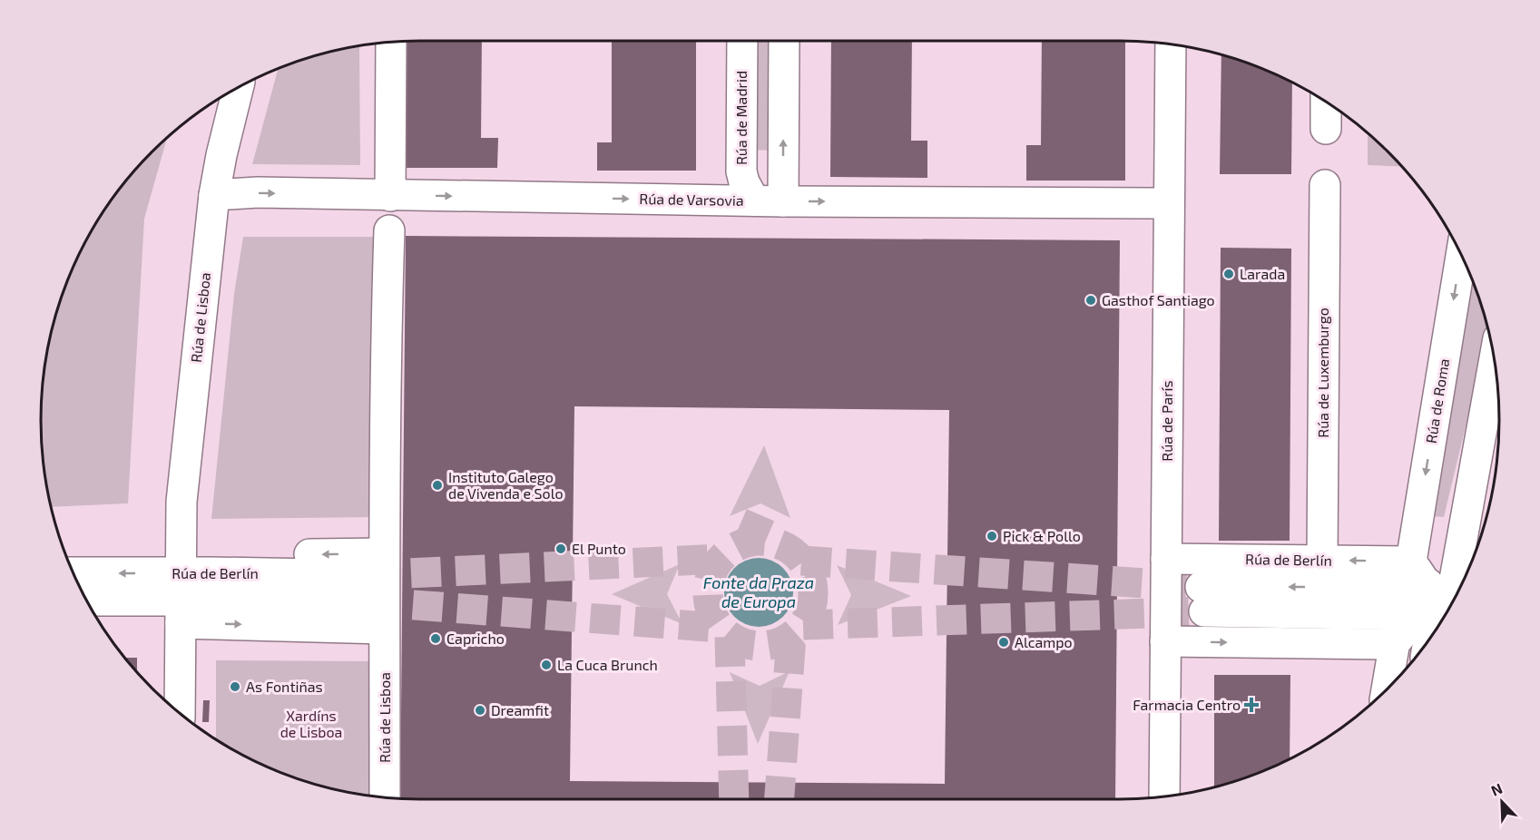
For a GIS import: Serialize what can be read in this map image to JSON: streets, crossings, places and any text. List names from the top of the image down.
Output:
{
  "streets": {
    "street": [
      "Rúa de Madrid",
      "Rúa de Varsovia",
      "Rúa de Lisboa",
      "Rúa de Luxemburgo",
      "Rúa de Roma",
      "Rúa de París",
      "Rúa de Berlín"
    ]
  },
  "crossings": [
    ["Rúa de Madrid", "Rúa de Varsovia"],
    ["Rúa de Varsovia", "Rúa de Lisboa"],
    ["Rúa de Varsovia", "Rúa de París"],
    ["Rúa de Lisboa", "Rúa de Berlín"],
    ["Rúa de Luxemburgo", "Rúa de Berlín"],
    ["Rúa de Roma", "Rúa de Berlín"],
    ["Rúa de París", "Rúa de Berlín"]
  ],
  "one_way": ["Rúa de Varsovia"],
  "water": ["Fonte da Praza de Europa"],
  "parks": ["Xardíns de Lisboa"],
  "places": {
    "other": [
      "Larada",
      "Gasthof Santiago",
      "Instituto Galego de Vivenda e Solo",
      "Pick & Pollo",
      "El Punto",
      "Capricho",
      "Alcampo",
      "La Cuca Brunch",
      "As Fontiñas",
      "Dreamfit"
    ],
    "health": ["Farmacia Centro"]
  },
  "north": "top left"
}
